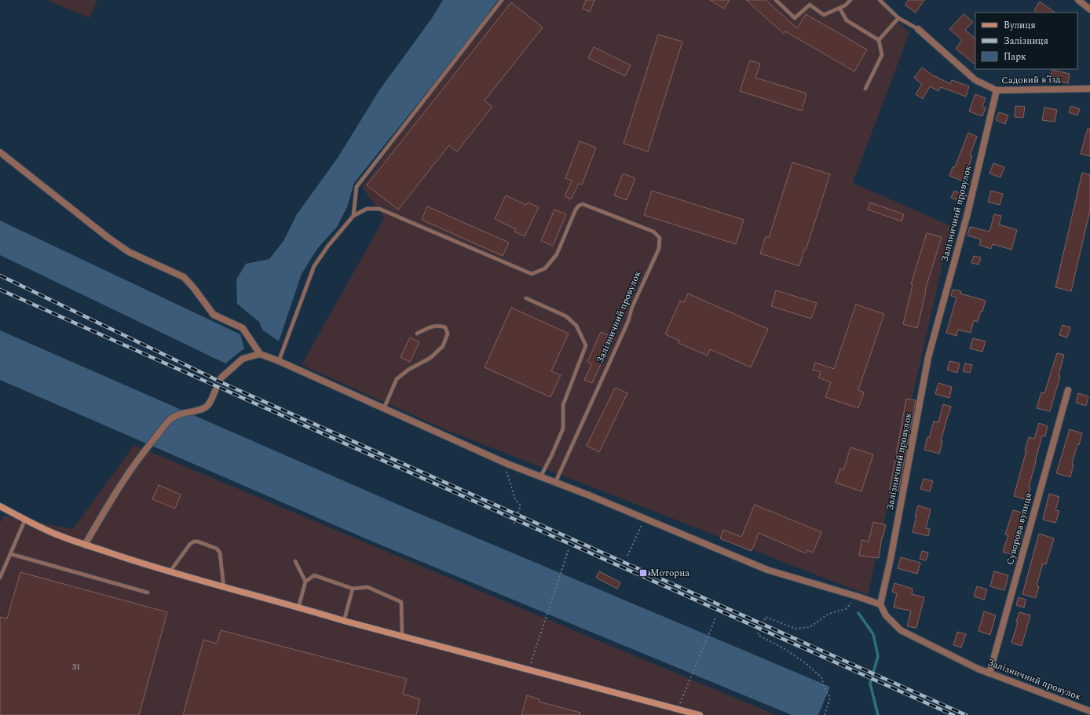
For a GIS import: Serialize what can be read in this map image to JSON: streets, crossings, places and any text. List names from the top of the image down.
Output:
{
  "streets": {
    "street": ["Садовий в’їзд", "Залізничний провулок", "Суворова вулиця"]
  },
  "crossings": [
    ["Садовий в’їзд", "Залізничний провулок"],
    ["Залізничний провулок", "Суворова вулиця"]
  ],
  "places": {
    "transit": ["Моторна"]
  },
  "house_numbers": ["31"],
  "legend": ["Вулиця", "Залізниця", "Парк"]
}
